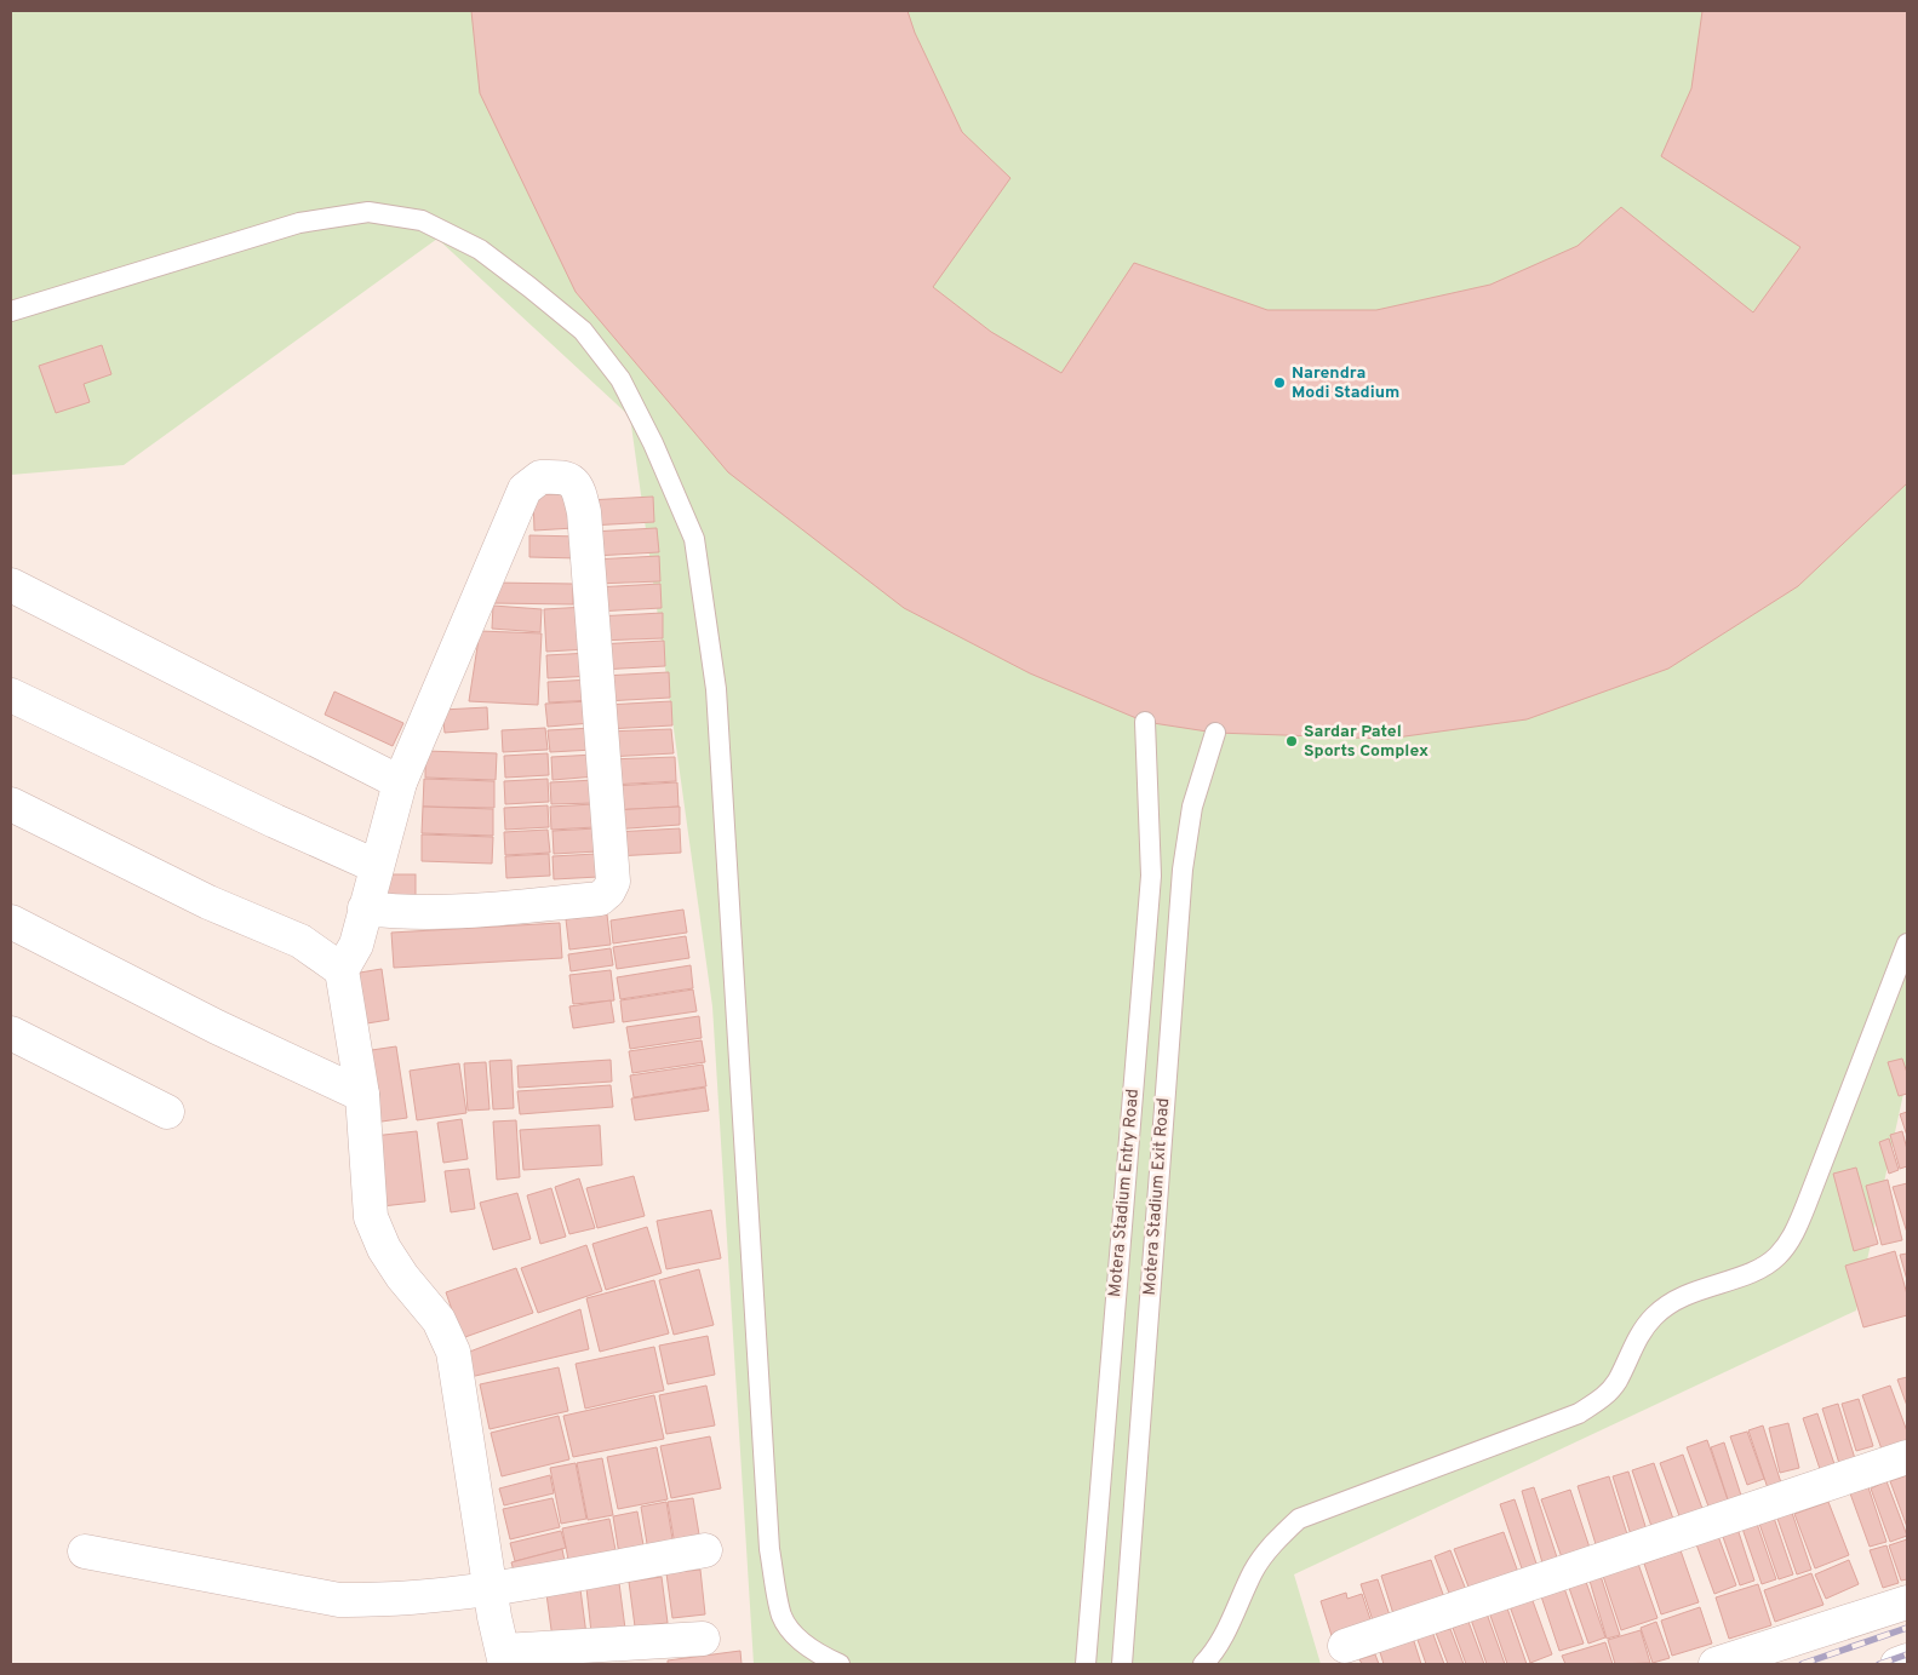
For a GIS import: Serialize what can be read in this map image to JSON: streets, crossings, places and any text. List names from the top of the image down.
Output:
{
  "streets": {
    "lane": ["Motera Stadium Entry Road", "Motera Stadium Exit Road"]
  },
  "places": ["Narendra Modi Stadium", "Sardar Patel Sports Complex"]
}
